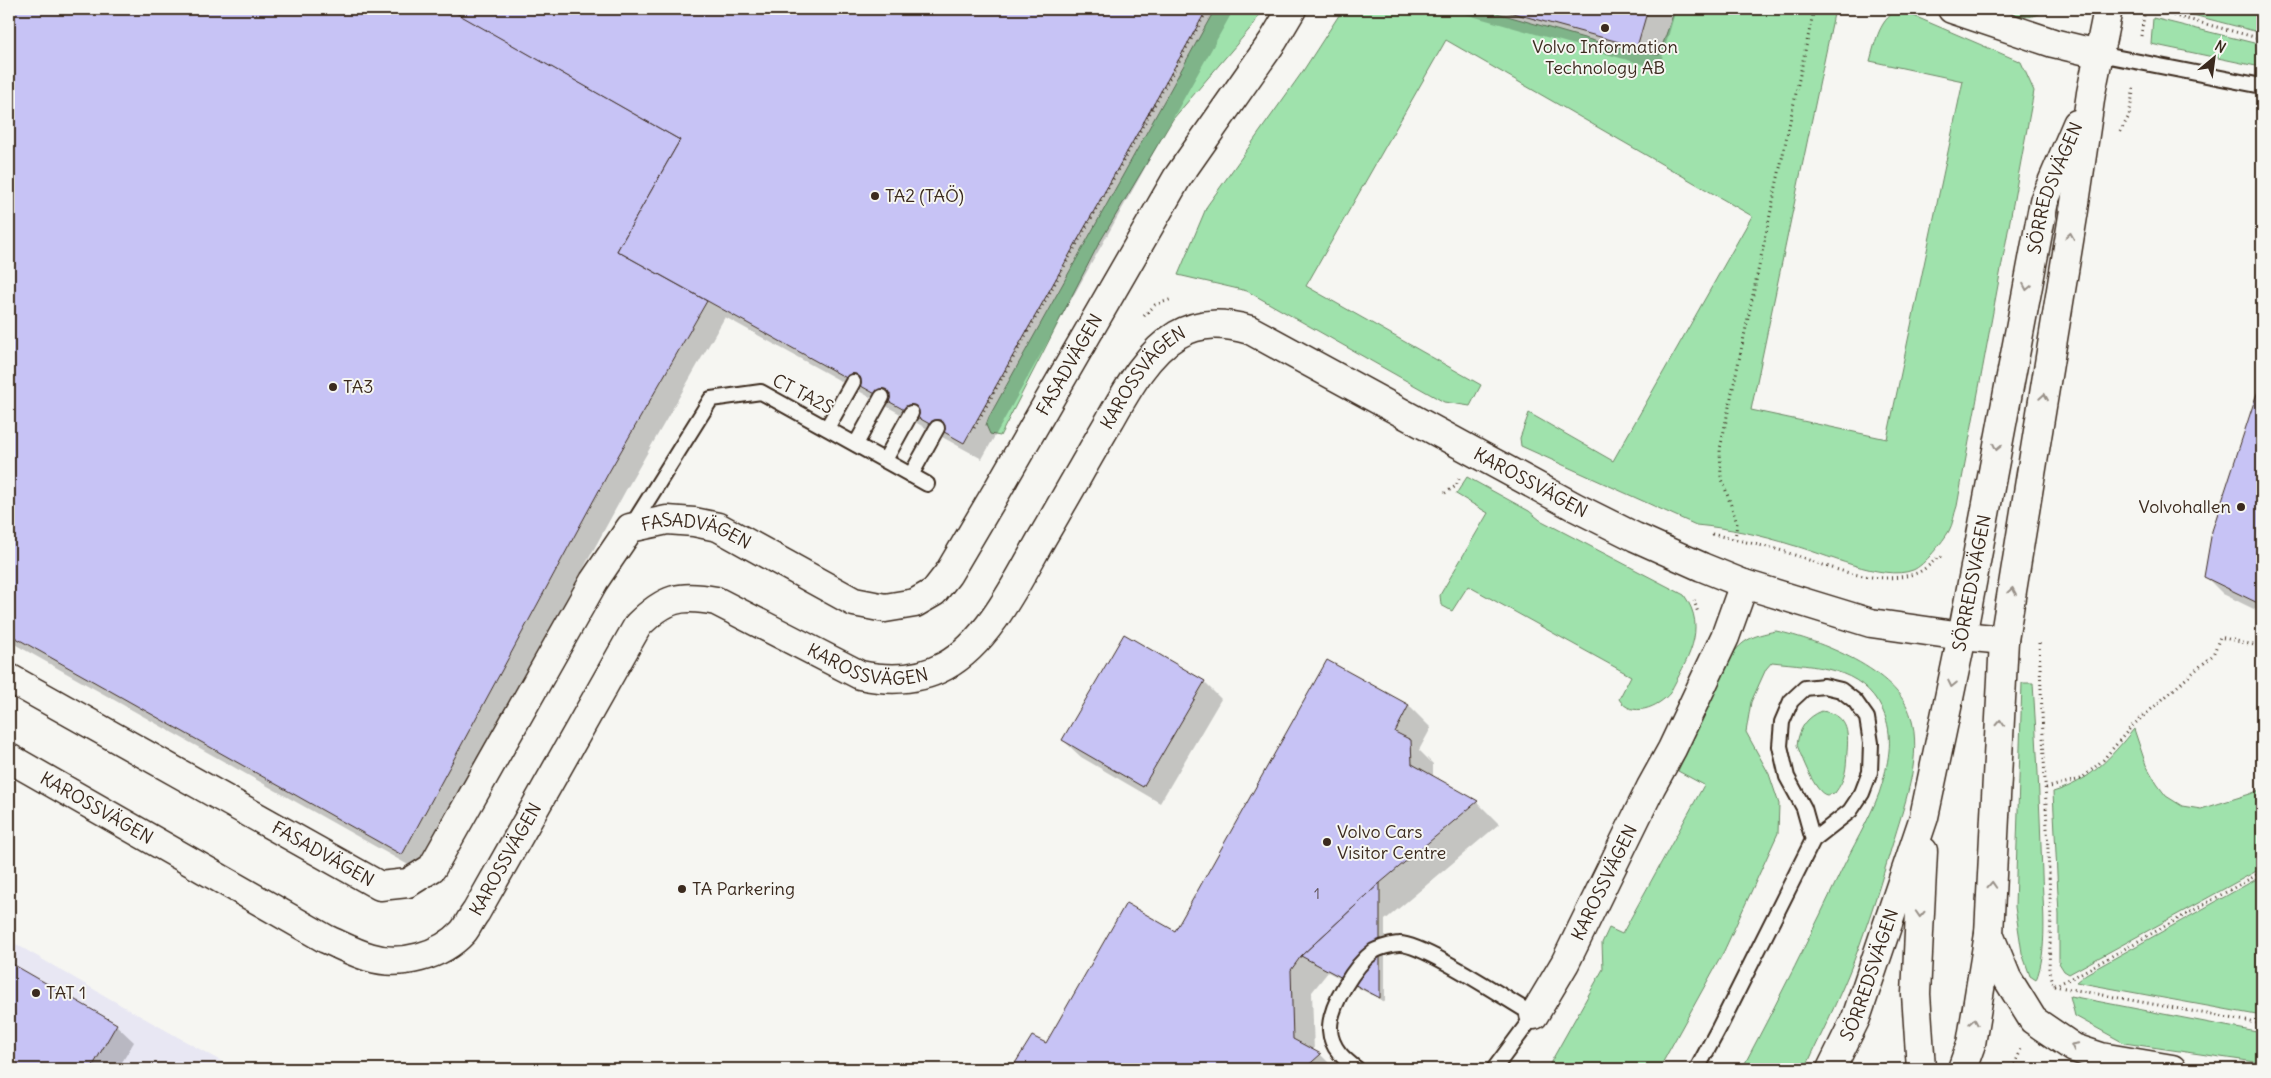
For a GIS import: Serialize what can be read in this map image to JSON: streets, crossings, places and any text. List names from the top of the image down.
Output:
{
  "streets": {
    "street": ["SÖRREDSVÄGEN", "FASADVÄGEN", "KAROSSVÄGEN"],
    "lane": ["CT TA2S"]
  },
  "crossings": [
    ["SÖRREDSVÄGEN", "KAROSSVÄGEN"],
    ["FASADVÄGEN", "CT TA2S"]
  ],
  "places": [
    "Volvo Information Technology AB",
    "TA2 (TAÖ)",
    "TA3",
    "Volvohallen",
    "Volvo Cars Visitor Centre",
    "TA Parkering",
    "TAT 1"
  ],
  "house_numbers": ["1"],
  "north": "top right"
}
